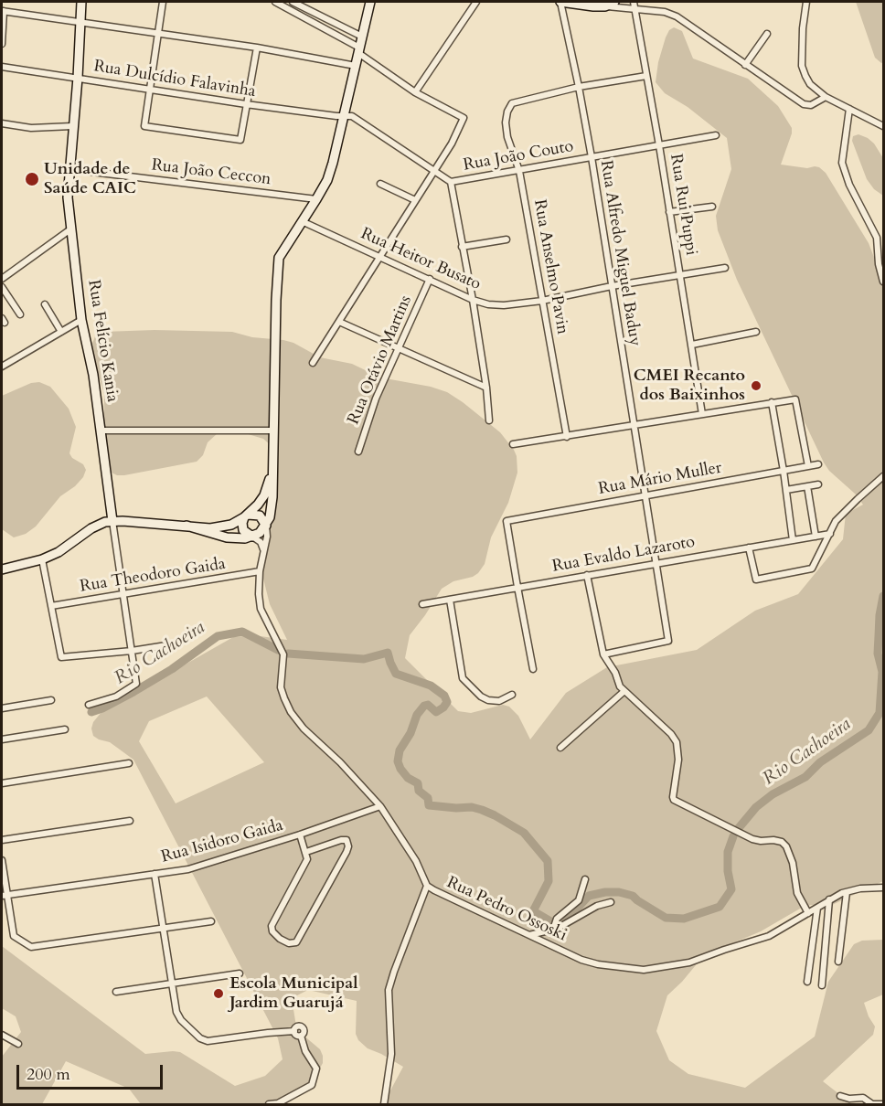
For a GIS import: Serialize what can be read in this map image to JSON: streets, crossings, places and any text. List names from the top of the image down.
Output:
{
  "streets": {
    "main road": ["Rua Felício Kania"],
    "street": [
      "Rua Dulcídio Falavinha",
      "Rua João Couto",
      "Rua João Ceccon",
      "Rua Rui Puppi",
      "Rua Alfredo Miguel Baduy",
      "Rua Heitor Busato",
      "Rua Anselmo Pavin",
      "Rua Otávio Martins",
      "Rua Mário Muller",
      "Rua Evaldo Lazaroto",
      "Rua Theodoro Gaida",
      "Rua Isidoro Gaida",
      "Rua Pedro Ossoski"
    ]
  },
  "crossings": [
    ["Rua Dulcídio Falavinha", "Rua João Couto"],
    ["Rua Dulcídio Falavinha", "Rua Felício Kania"],
    ["Rua João Couto", "Rua Rui Puppi"],
    ["Rua João Couto", "Rua Alfredo Miguel Baduy"],
    ["Rua João Couto", "Rua Anselmo Pavin"],
    ["Rua João Ceccon", "Rua Felício Kania"],
    ["Rua Rui Puppi", "Rua Heitor Busato"],
    ["Rua Alfredo Miguel Baduy", "Rua Heitor Busato"],
    ["Rua Alfredo Miguel Baduy", "Rua Anselmo Pavin"],
    ["Rua Alfredo Miguel Baduy", "Rua Mário Muller"],
    ["Rua Alfredo Miguel Baduy", "Rua Evaldo Lazaroto"],
    ["Rua Heitor Busato", "Rua Anselmo Pavin"],
    ["Rua Heitor Busato", "Rua Otávio Martins"],
    ["Rua Felício Kania", "Rua Theodoro Gaida"],
    ["Rua Mário Muller", "Rua Evaldo Lazaroto"],
    ["Rua Theodoro Gaida", "Rua Pedro Ossoski"],
    ["Rua Isidoro Gaida", "Rua Pedro Ossoski"]
  ],
  "water": ["Rio Cachoeira"],
  "places": ["Unidade de Saúde CAIC", "CMEI Recanto dos Baixinhos", "Escola Municipal Jardim Guarujá"],
  "scale_bar": "200 m"
}
